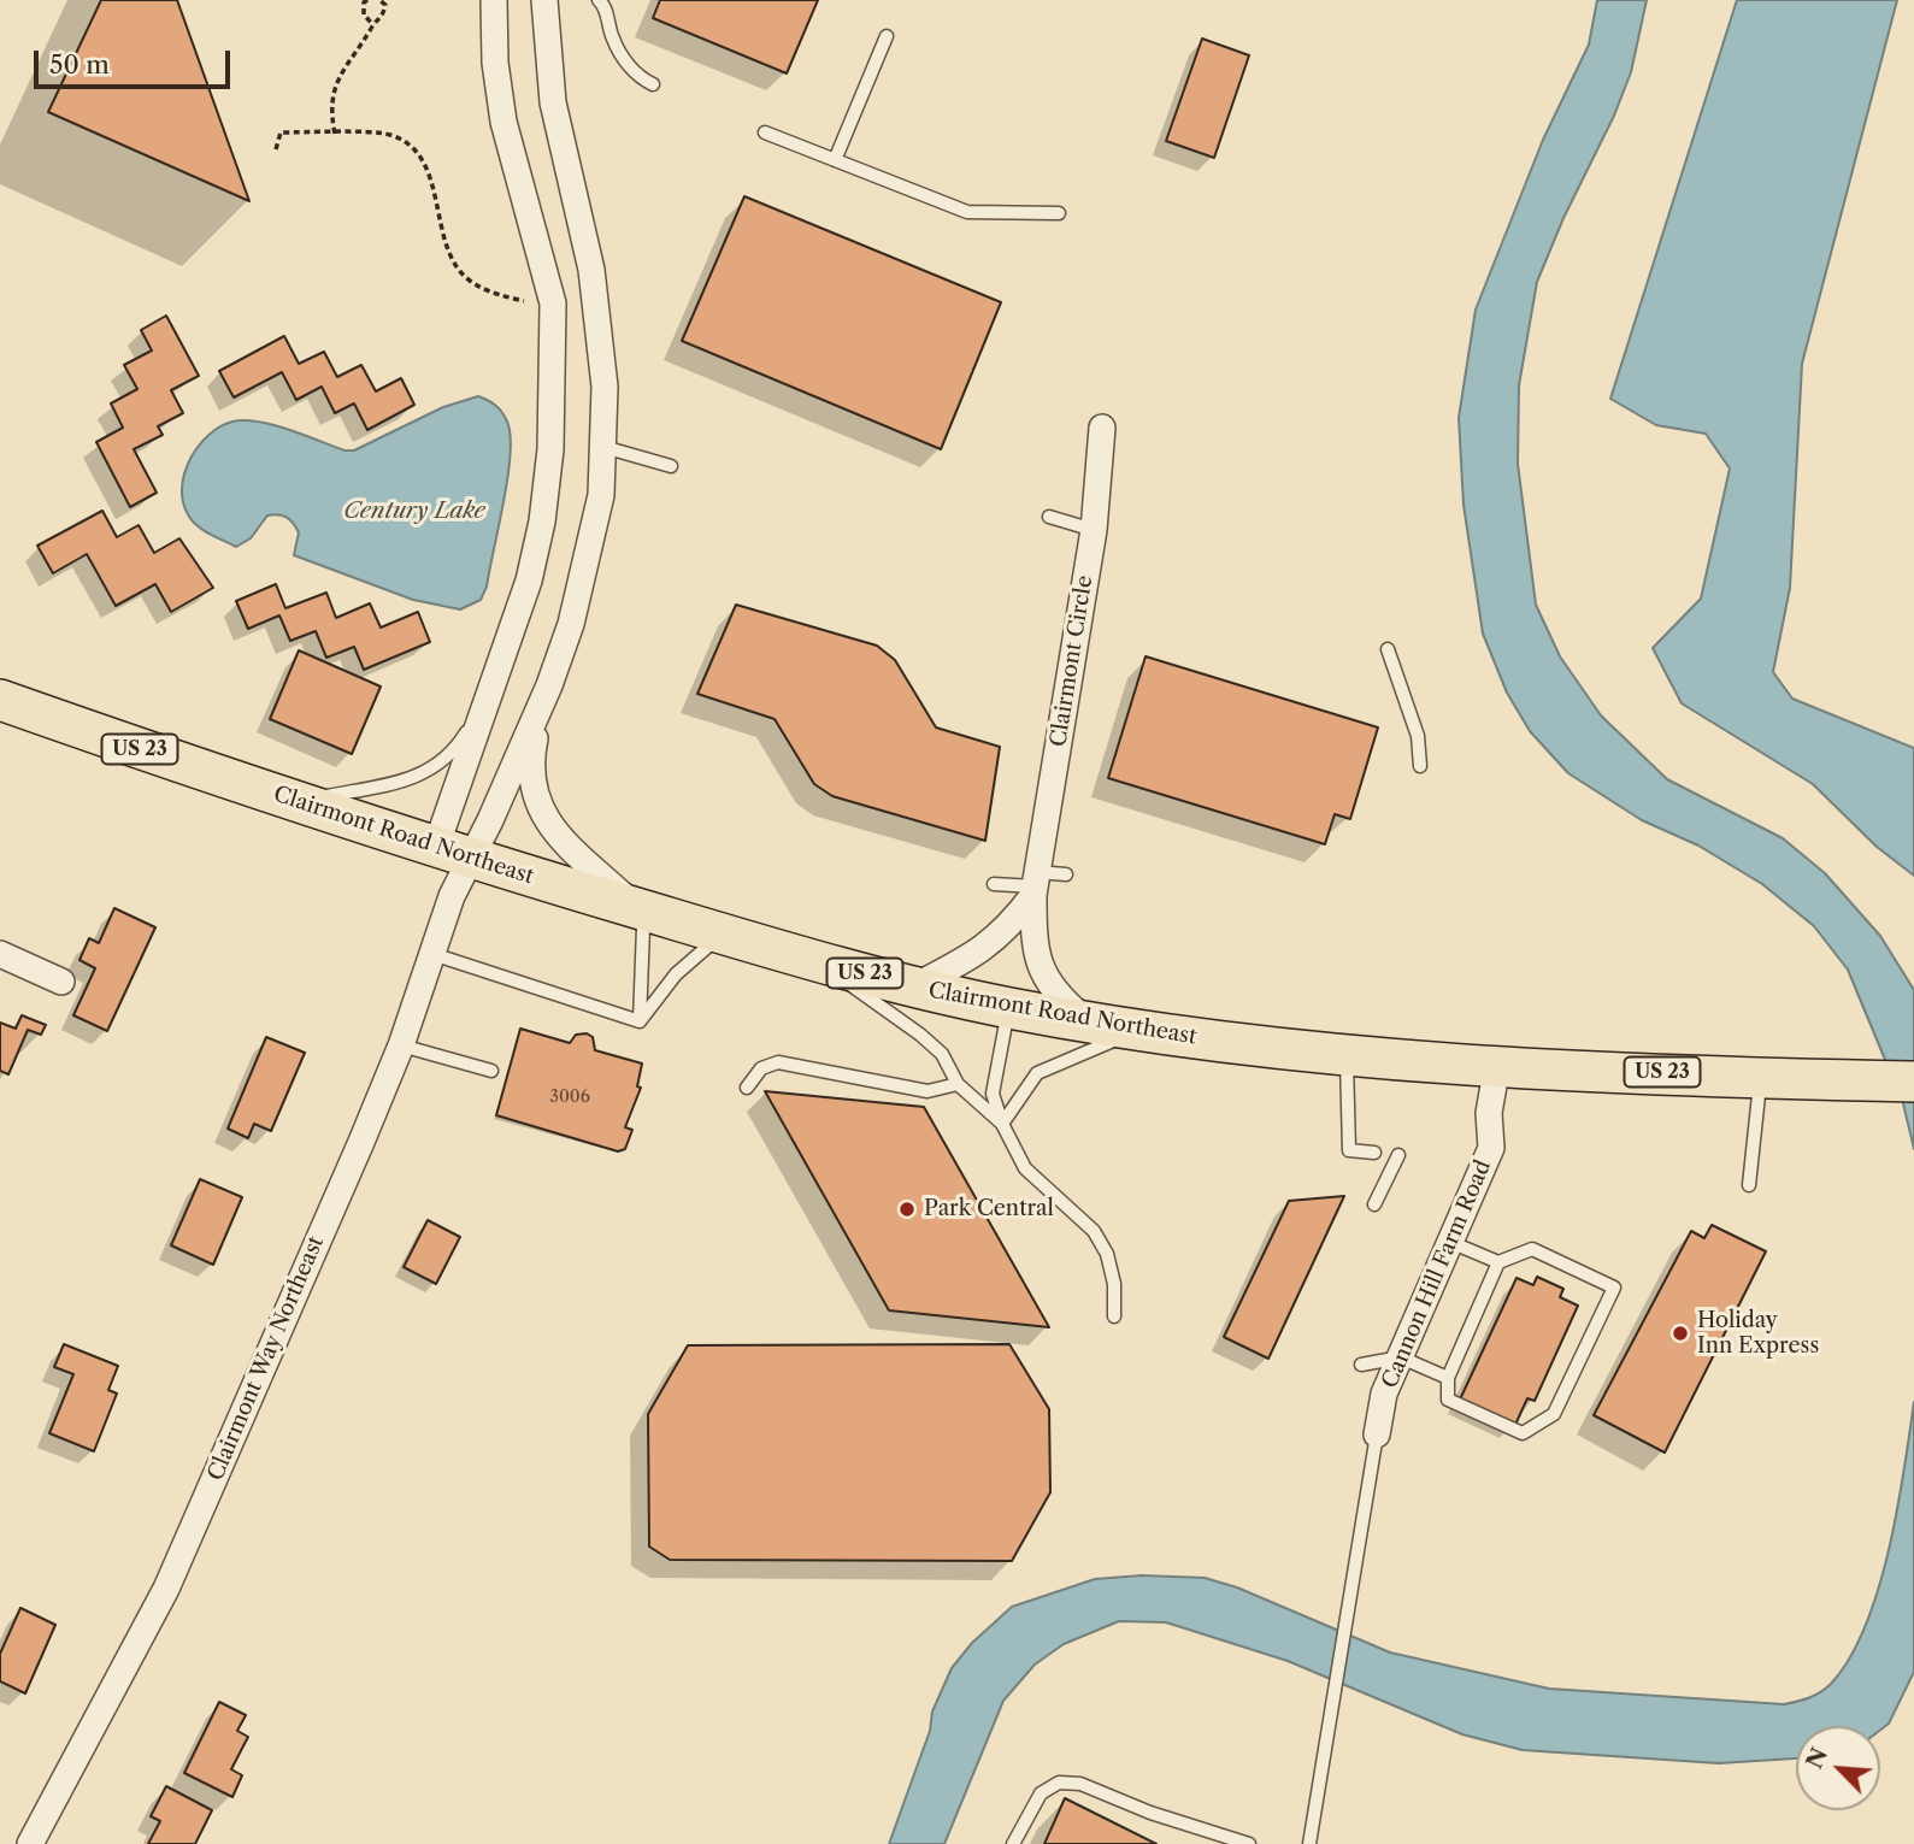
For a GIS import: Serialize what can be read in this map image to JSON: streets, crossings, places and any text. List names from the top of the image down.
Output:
{
  "streets": {
    "main road": ["US 23", "Clairmont Road Northeast"],
    "street": ["Clairmont Circle", "Cannon Hill Farm Road", "Clairmont Way Northeast"]
  },
  "crossings": [
    ["Clairmont Circle", "Clairmont Road Northeast"],
    ["Clairmont Road Northeast", "Cannon Hill Farm Road"],
    ["Clairmont Road Northeast", "Clairmont Way Northeast"]
  ],
  "water": ["Century Lake"],
  "places": ["Park Central", "Holiday Inn Express"],
  "house_numbers": ["3006"],
  "scale_bar": "50 m",
  "north": "top left"
}
